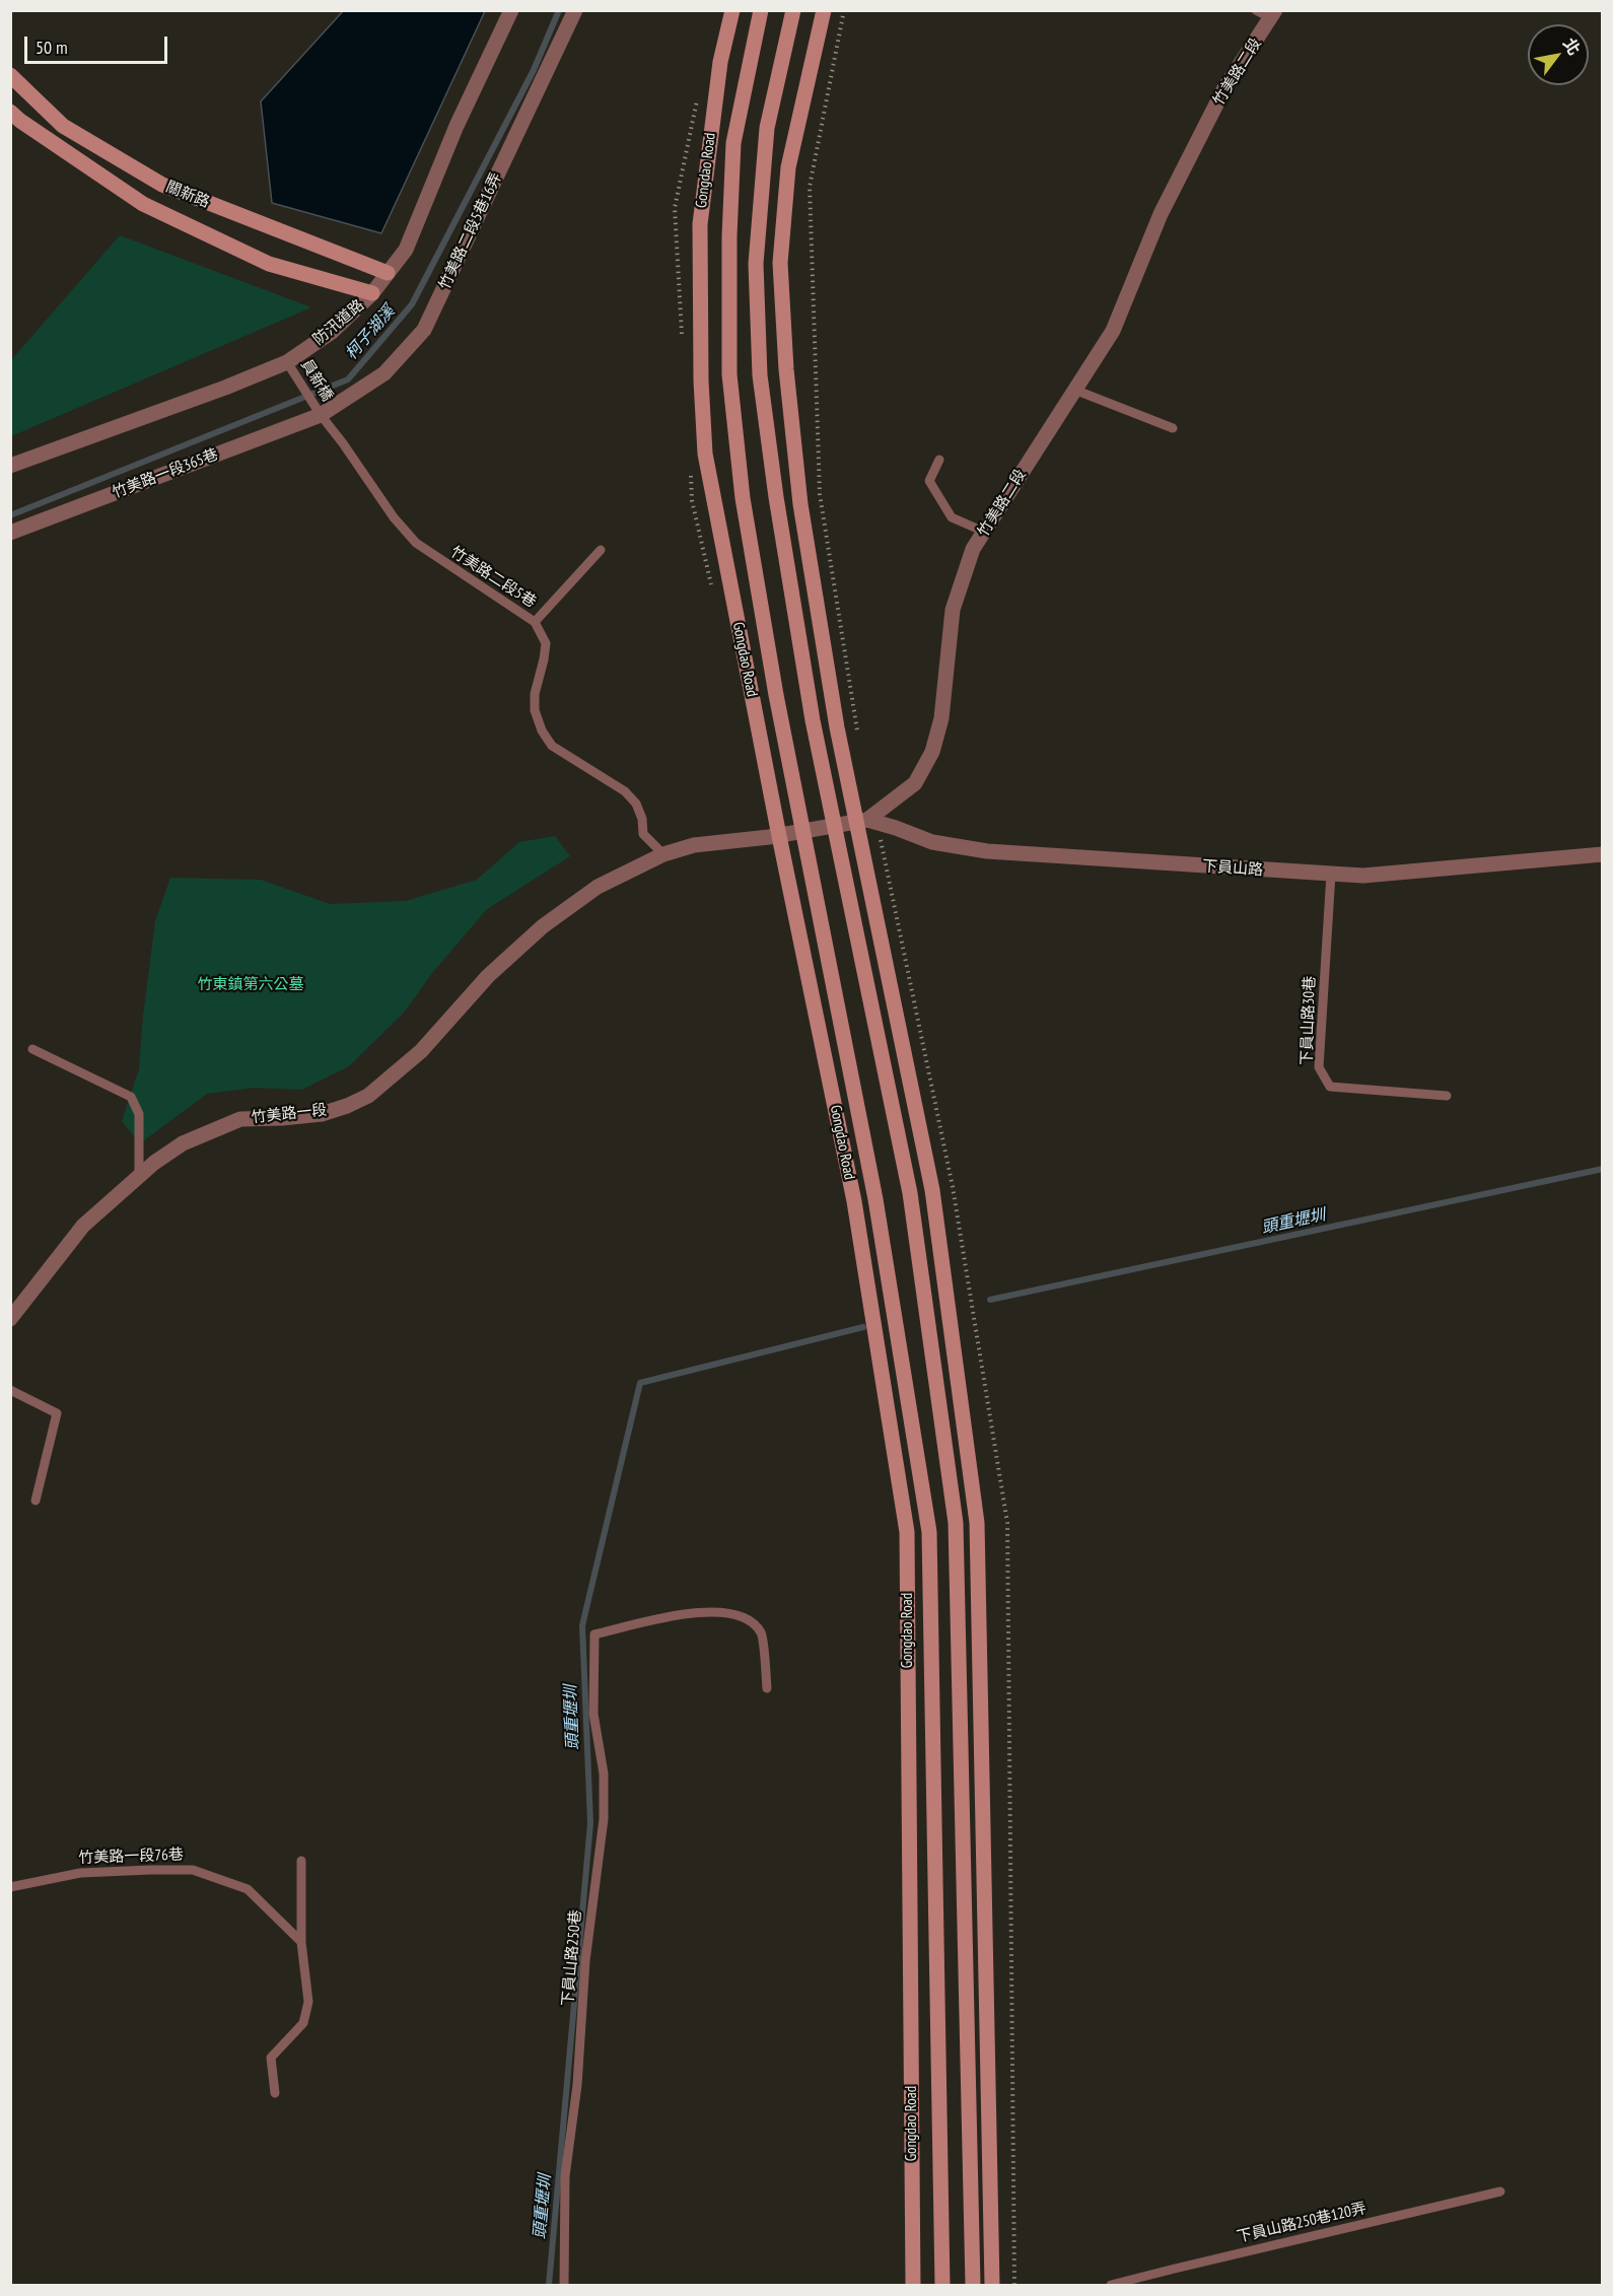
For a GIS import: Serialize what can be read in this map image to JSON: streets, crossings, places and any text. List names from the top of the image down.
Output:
{
  "streets": {
    "street": [
      "竹美路二段",
      "Gongdao Road",
      "關新路",
      "竹美路二段5巷16弄",
      "防汛道路",
      "竹美路一段365巷",
      "下員山路",
      "竹美路一段"
    ],
    "lane": [
      "員新橋",
      "竹美路二段5巷",
      "下員山路30巷",
      "竹美路一段76巷",
      "下員山路250巷",
      "下員山路250巷120弄"
    ]
  },
  "crossings": [
    ["竹美路二段", "Gongdao Road"],
    ["竹美路二段", "竹美路二段5巷"],
    ["竹美路二段", "下員山路"],
    ["竹美路二段", "竹美路一段"],
    ["關新路", "防汛道路"],
    ["竹美路二段5巷16弄", "員新橋"],
    ["竹美路二段5巷16弄", "竹美路一段365巷"],
    ["竹美路二段5巷16弄", "竹美路二段5巷"],
    ["防汛道路", "員新橋"],
    ["員新橋", "竹美路一段365巷"],
    ["員新橋", "竹美路二段5巷"],
    ["竹美路一段365巷", "竹美路二段5巷"],
    ["竹美路二段5巷", "竹美路一段"],
    ["下員山路", "下員山路30巷"]
  ],
  "water": ["柯子湖溪", "頭重壢圳"],
  "parks": ["竹東鎮第六公墓"],
  "scale_bar": "50 m",
  "north": "top right"
}
